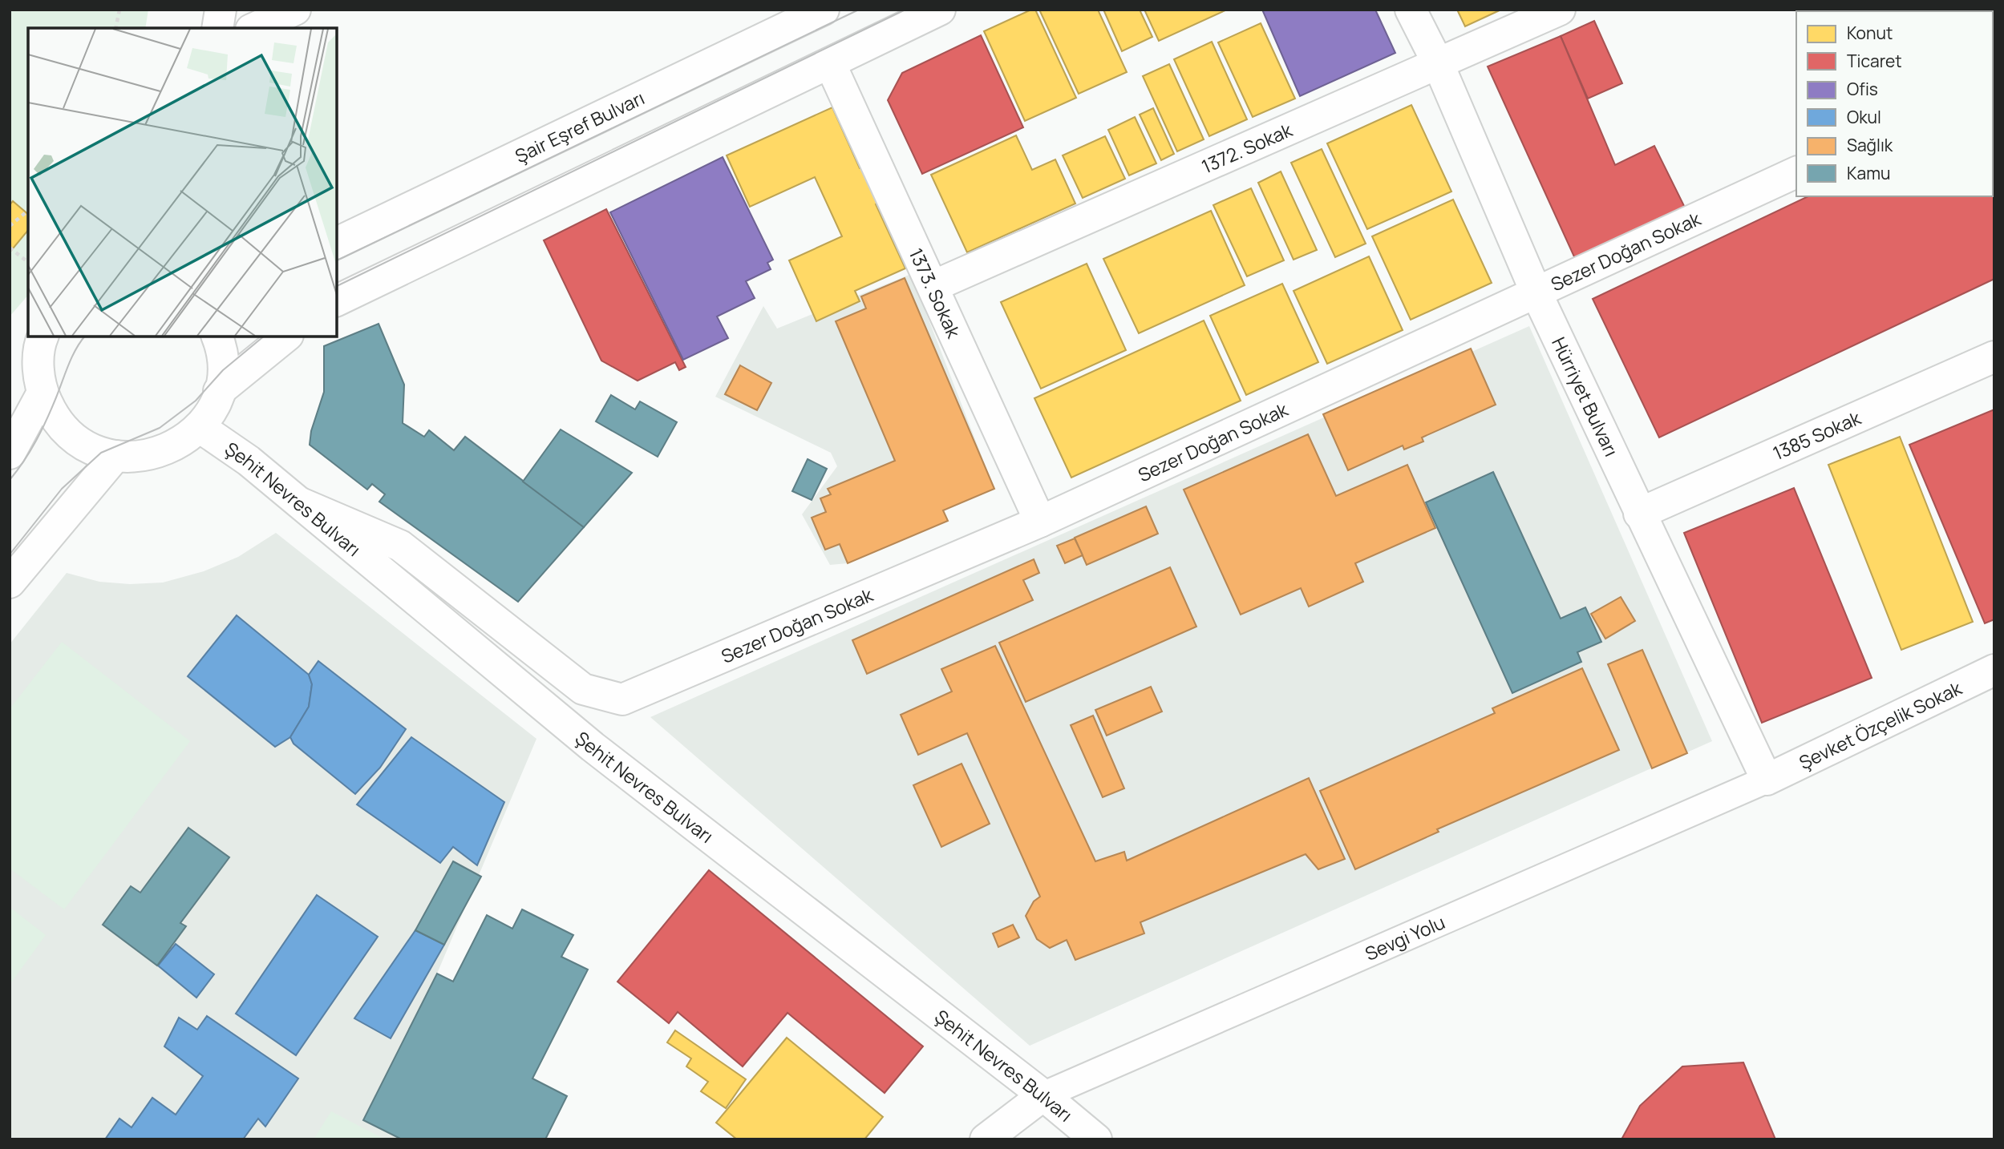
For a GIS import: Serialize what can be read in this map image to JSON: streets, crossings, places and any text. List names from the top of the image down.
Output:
{
  "streets": {
    "street": [
      "Şair Eşref Bulvarı",
      "1372. Sokak",
      "Sezer Doğan Sokak",
      "1373. Sokak",
      "Hürriyet Bulvarı",
      "1385 Sokak",
      "Şehit Nevres Bulvarı",
      "Şevket Özçelik Sokak",
      "Sevgi Yolu"
    ]
  },
  "crossings": [
    ["1372. Sokak", "1373. Sokak"],
    ["1372. Sokak", "Hürriyet Bulvarı"],
    ["Sezer Doğan Sokak", "1373. Sokak"],
    ["Sezer Doğan Sokak", "Hürriyet Bulvarı"],
    ["Sezer Doğan Sokak", "Şehit Nevres Bulvarı"],
    ["Hürriyet Bulvarı", "1385 Sokak"],
    ["Hürriyet Bulvarı", "Şevket Özçelik Sokak"],
    ["Hürriyet Bulvarı", "Sevgi Yolu"],
    ["Şehit Nevres Bulvarı", "Sevgi Yolu"],
    ["Şevket Özçelik Sokak", "Sevgi Yolu"]
  ],
  "legend": [
    "Konut",
    "Ticaret",
    "Ofis",
    "Okul",
    "Sağlık",
    "Kamu"
  ]
}
